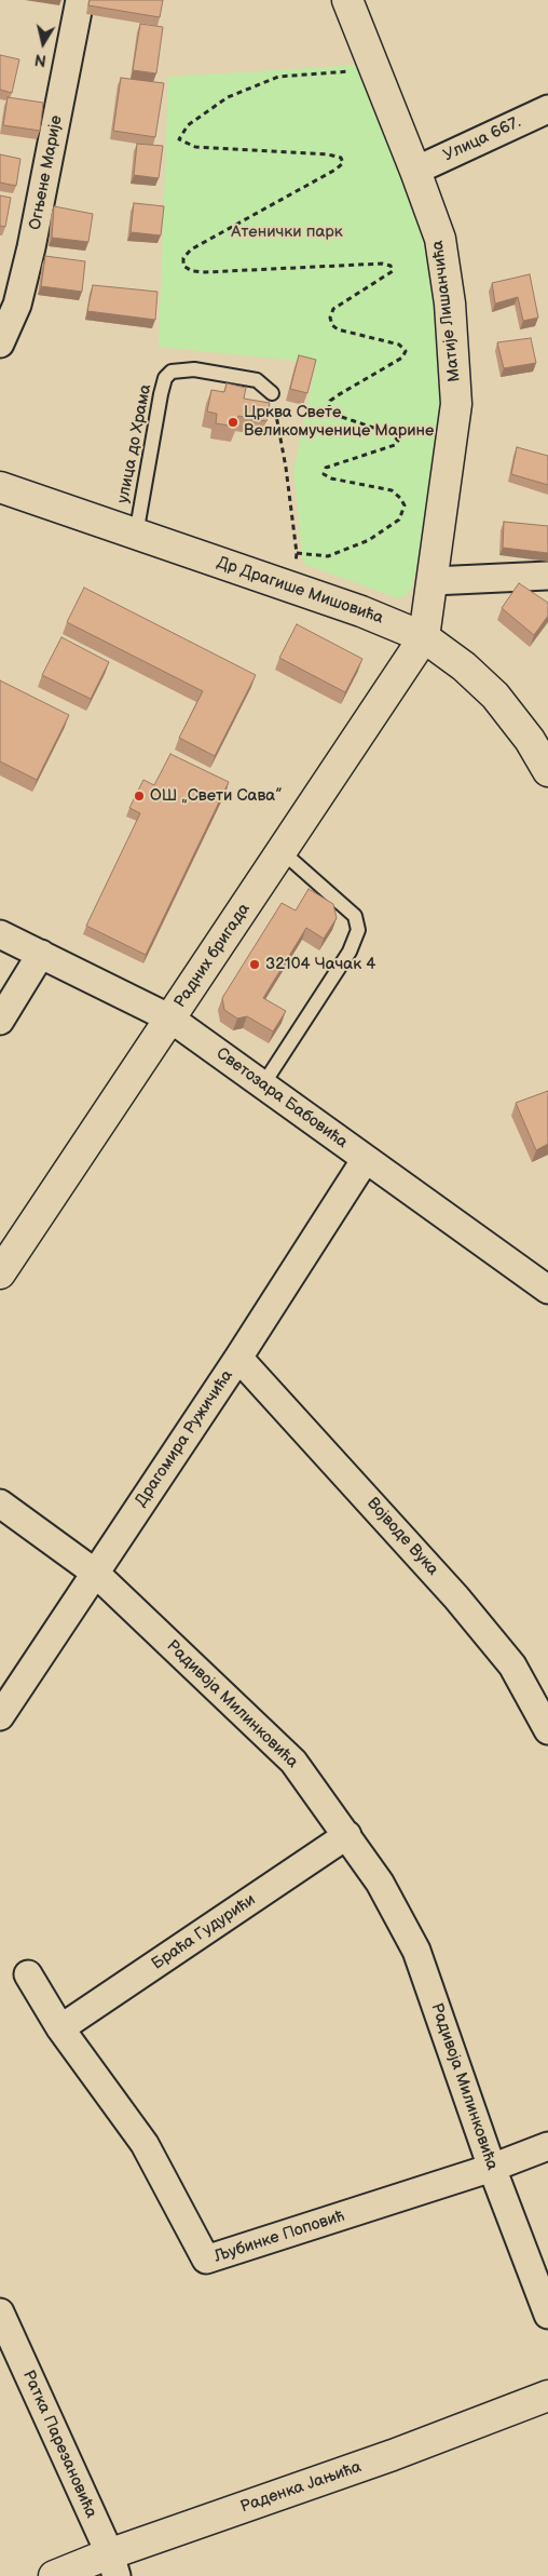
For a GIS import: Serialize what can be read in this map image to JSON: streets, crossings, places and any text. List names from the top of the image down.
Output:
{
  "streets": {
    "street": [
      "Улица 667.",
      "Огњене Марије",
      "Матије Лишанчића",
      "Др Драгише Мишовића",
      "Радних бригада",
      "Светозара Бабовића",
      "Драгомира Ружичића",
      "Војводе Вука",
      "Радивоја Милинковића",
      "Браћа Гудурићи",
      "Љубинке Поповић",
      "Ратка Парезановића",
      "Раденка Јањића"
    ],
    "lane": ["улица до Храма"]
  },
  "crossings": [
    ["Улица 667.", "Матије Лишанчића"],
    ["Матије Лишанчића", "Др Драгише Мишовића"],
    ["Матије Лишанчића", "Радних бригада"],
    ["улица до Храма", "Др Драгише Мишовића"],
    ["Др Драгише Мишовића", "Радних бригада"],
    ["Радних бригада", "Светозара Бабовића"],
    ["Светозара Бабовића", "Драгомира Ружичића"],
    ["Драгомира Ружичића", "Војводе Вука"],
    ["Драгомира Ружичића", "Радивоја Милинковића"],
    ["Радивоја Милинковића", "Браћа Гудурићи"],
    ["Радивоја Милинковића", "Љубинке Поповић"],
    ["Браћа Гудурићи", "Љубинке Поповић"],
    ["Ратка Парезановића", "Раденка Јањића"]
  ],
  "parks": ["Атенички парк"],
  "places": ["Црква Свете Великомученице Марине", "ОШ „Свети Сава”", "32104 Чачак 4"],
  "north": "bottom"
}
